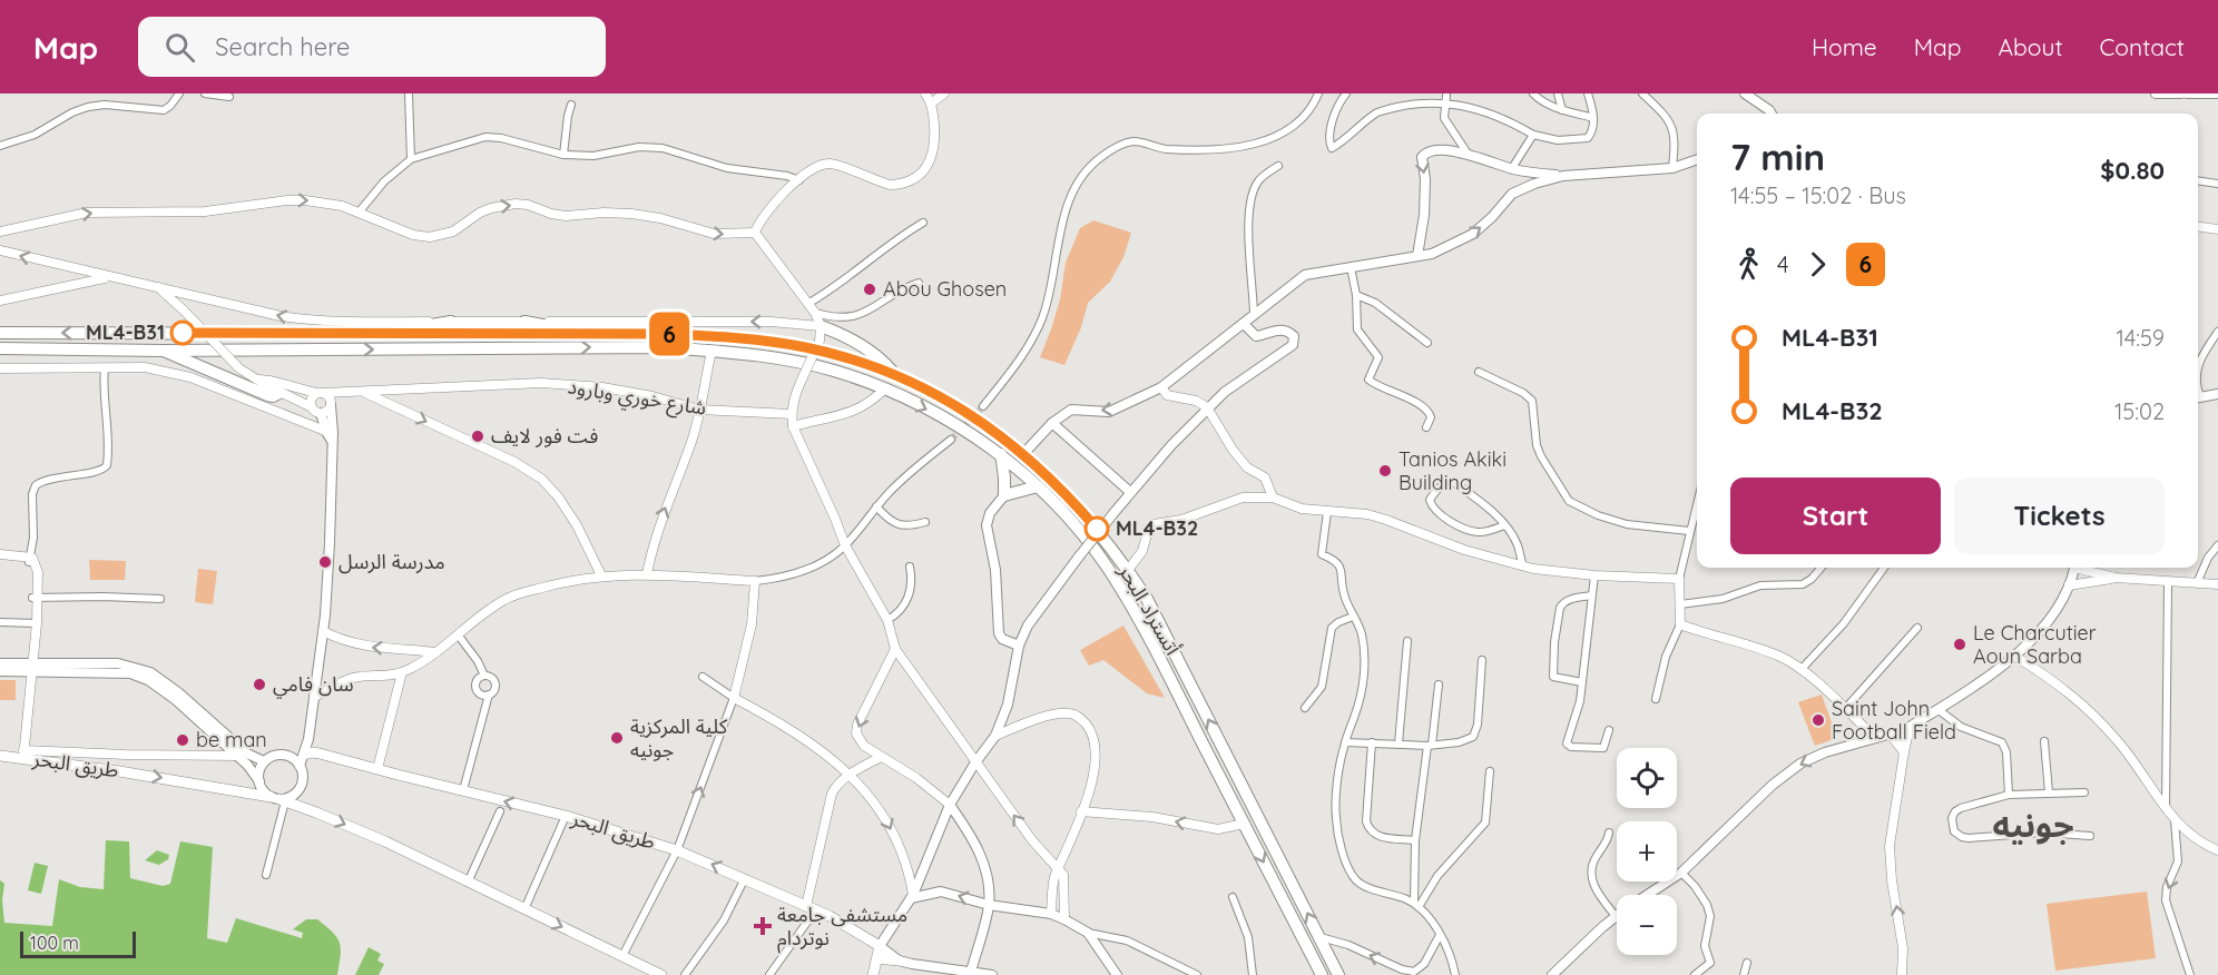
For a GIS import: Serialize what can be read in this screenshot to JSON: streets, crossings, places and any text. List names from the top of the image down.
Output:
{
  "streets": {
    "highway": ["أتستراد البحر"],
    "main road": ["طريق البحر"],
    "street": ["شارع خوري وبارود"]
  },
  "districts": ["جونيه"],
  "places": {
    "other": [
      "Abou Ghosen",
      "ML4-B31",
      "فت فور لايف",
      "Tanios Akiki Building",
      "ML4-B32",
      "مدرسة الرسل",
      "Le Charcutier Aoun Sarba",
      "سان فامي",
      "Saint John Football Field",
      "كلية المركزية جونيه",
      "be man"
    ],
    "health": ["مستشفى جامعة نوتردام"]
  },
  "lines": ["bus line 6"],
  "scale_bar": "100 m",
  "page": {
    "header": "Map",
    "search": "Search here",
    "nav": [
      "Home",
      "Map",
      "About",
      "Contact"
    ],
    "on_map": "6",
    "heading": ["7 min", "14:55 – 15:02 · Bus", "$0.80"],
    "legs": ["4", "6"],
    "list": [
      {
        "name": "ML4-B31",
        "value": "14:59"
      },
      {
        "name": "ML4-B32",
        "value": "15:02"
      }
    ],
    "buttons": ["Start", "Tickets"],
    "map_buttons": ["+", "−"],
    "scale": "100 m"
  }
}
